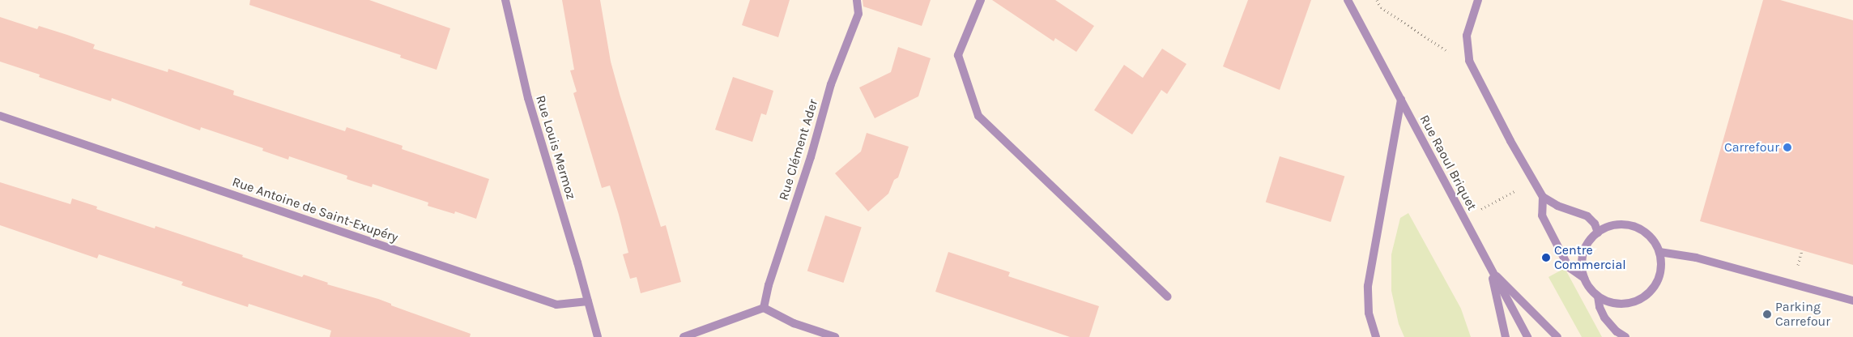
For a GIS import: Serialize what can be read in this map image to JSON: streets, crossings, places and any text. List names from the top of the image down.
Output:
{
  "streets": {
    "street": [
      "Rue Louis Mermoz",
      "Rue Clément Ader",
      "Rue Raoul Briquet",
      "Rue Antoine de Saint-Exupéry"
    ]
  },
  "crossings": [
    ["Rue Louis Mermoz", "Rue Antoine de Saint-Exupéry"]
  ],
  "places": ["Carrefour", "Centre Commercial", "Parking Carrefour"]
}
